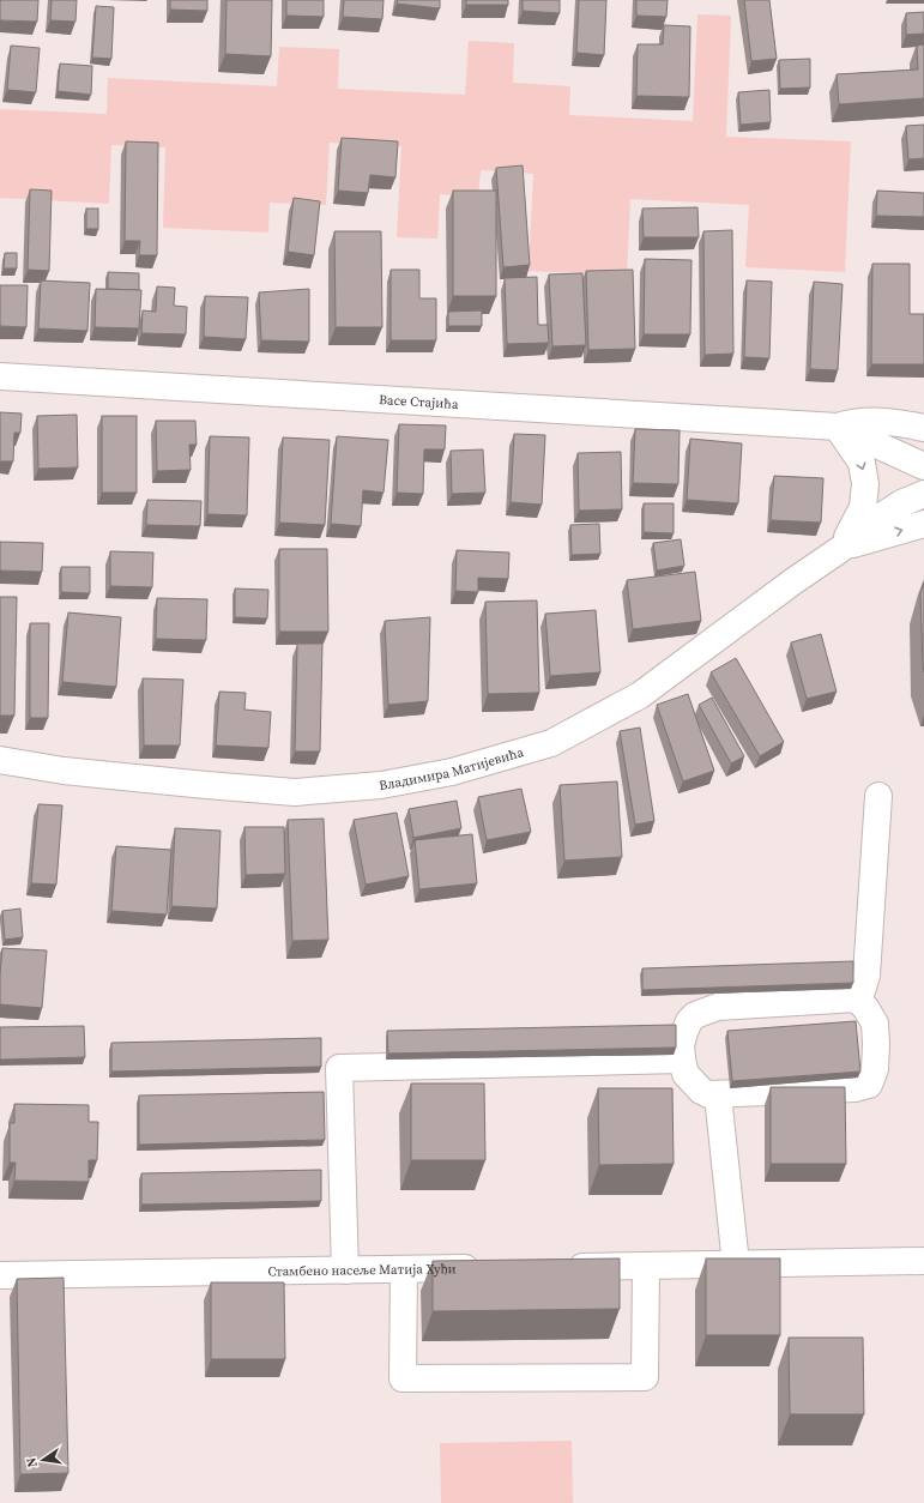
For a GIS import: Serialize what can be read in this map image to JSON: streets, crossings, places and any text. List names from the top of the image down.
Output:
{
  "streets": {
    "street": ["Васе Стајића", "Владимира Матијевића", "Стамбено насеље Матија Хуђи"]
  },
  "north": "left"
}
